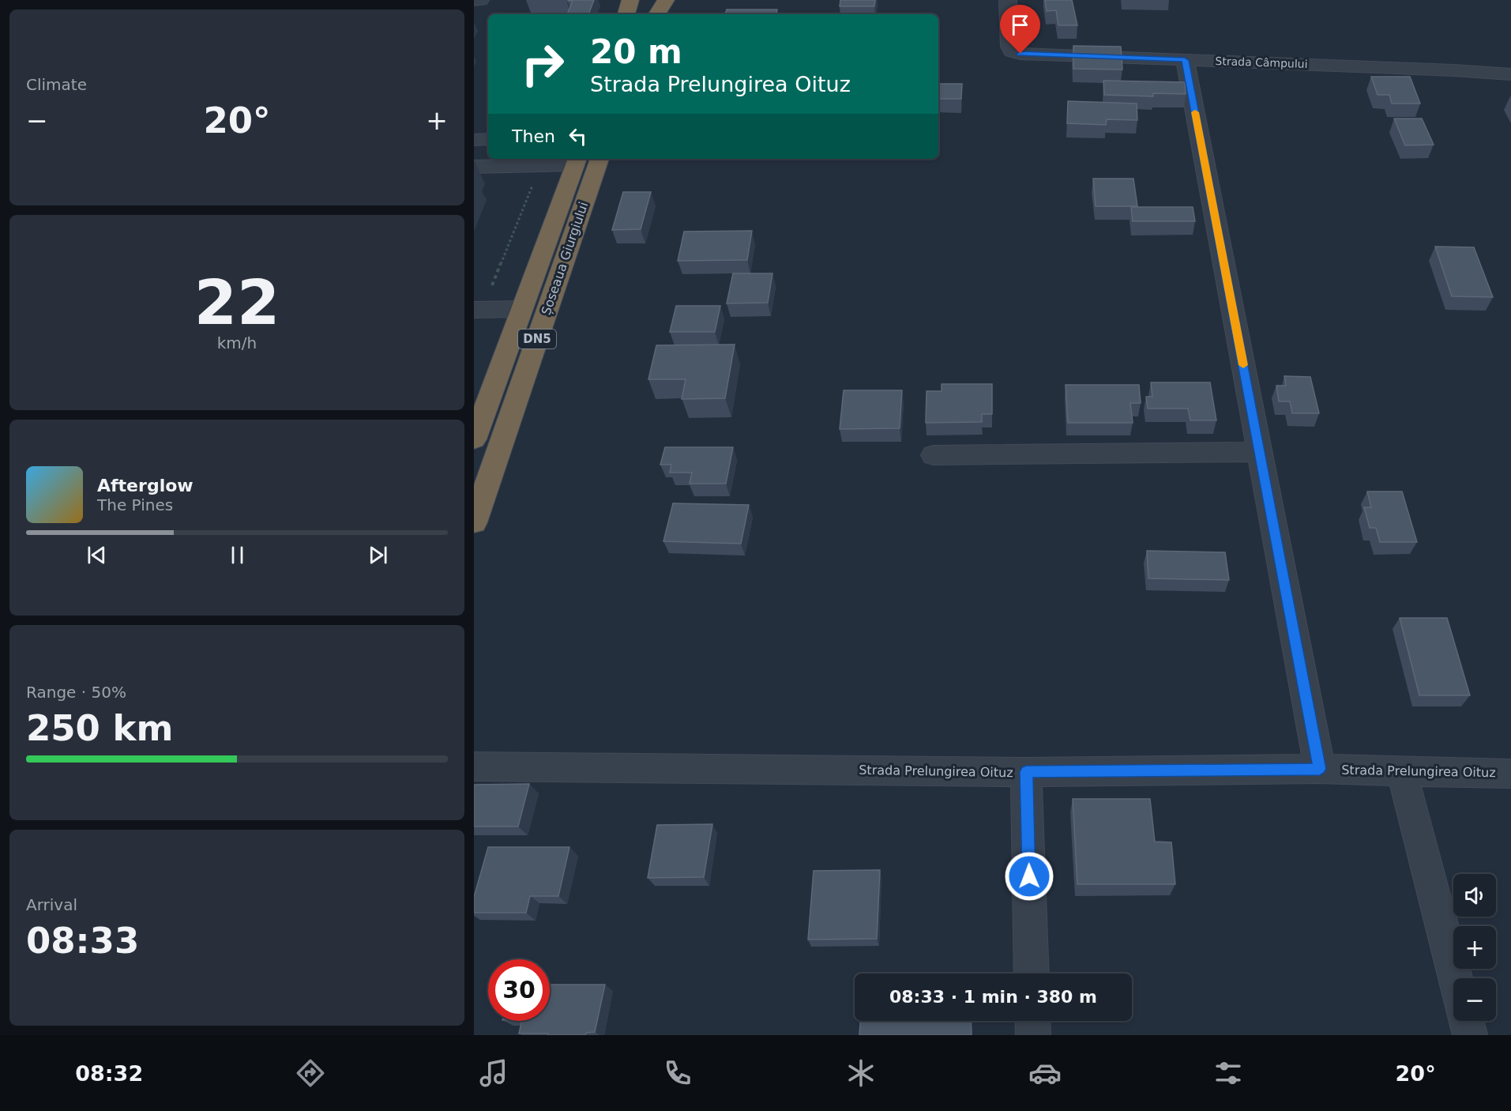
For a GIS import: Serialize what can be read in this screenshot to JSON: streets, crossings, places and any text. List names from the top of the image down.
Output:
{
  "streets": {
    "highway": ["Șoseaua Giurgiului", "DN5"],
    "street": ["Strada Câmpului", "Strada Prelungirea Oituz"]
  },
  "page": {
    "tile": [
      "Climate",
      ["22", "km/h"],
      ["Range · 50%", "250 km"],
      ["Arrival", "08:33"]
    ],
    "turn": ["20 m", "Strada Prelungirea Oituz"],
    "heat": ["−", "20°", "+"],
    "then": "Then",
    "song": ["Afterglow", "The Pines"],
    "map_buttons": ["+", "−"],
    "limit": "30",
    "trip": "08:33 · 1 min · 380 m",
    "tabs": ["08:32", "20°"]
  }
}
